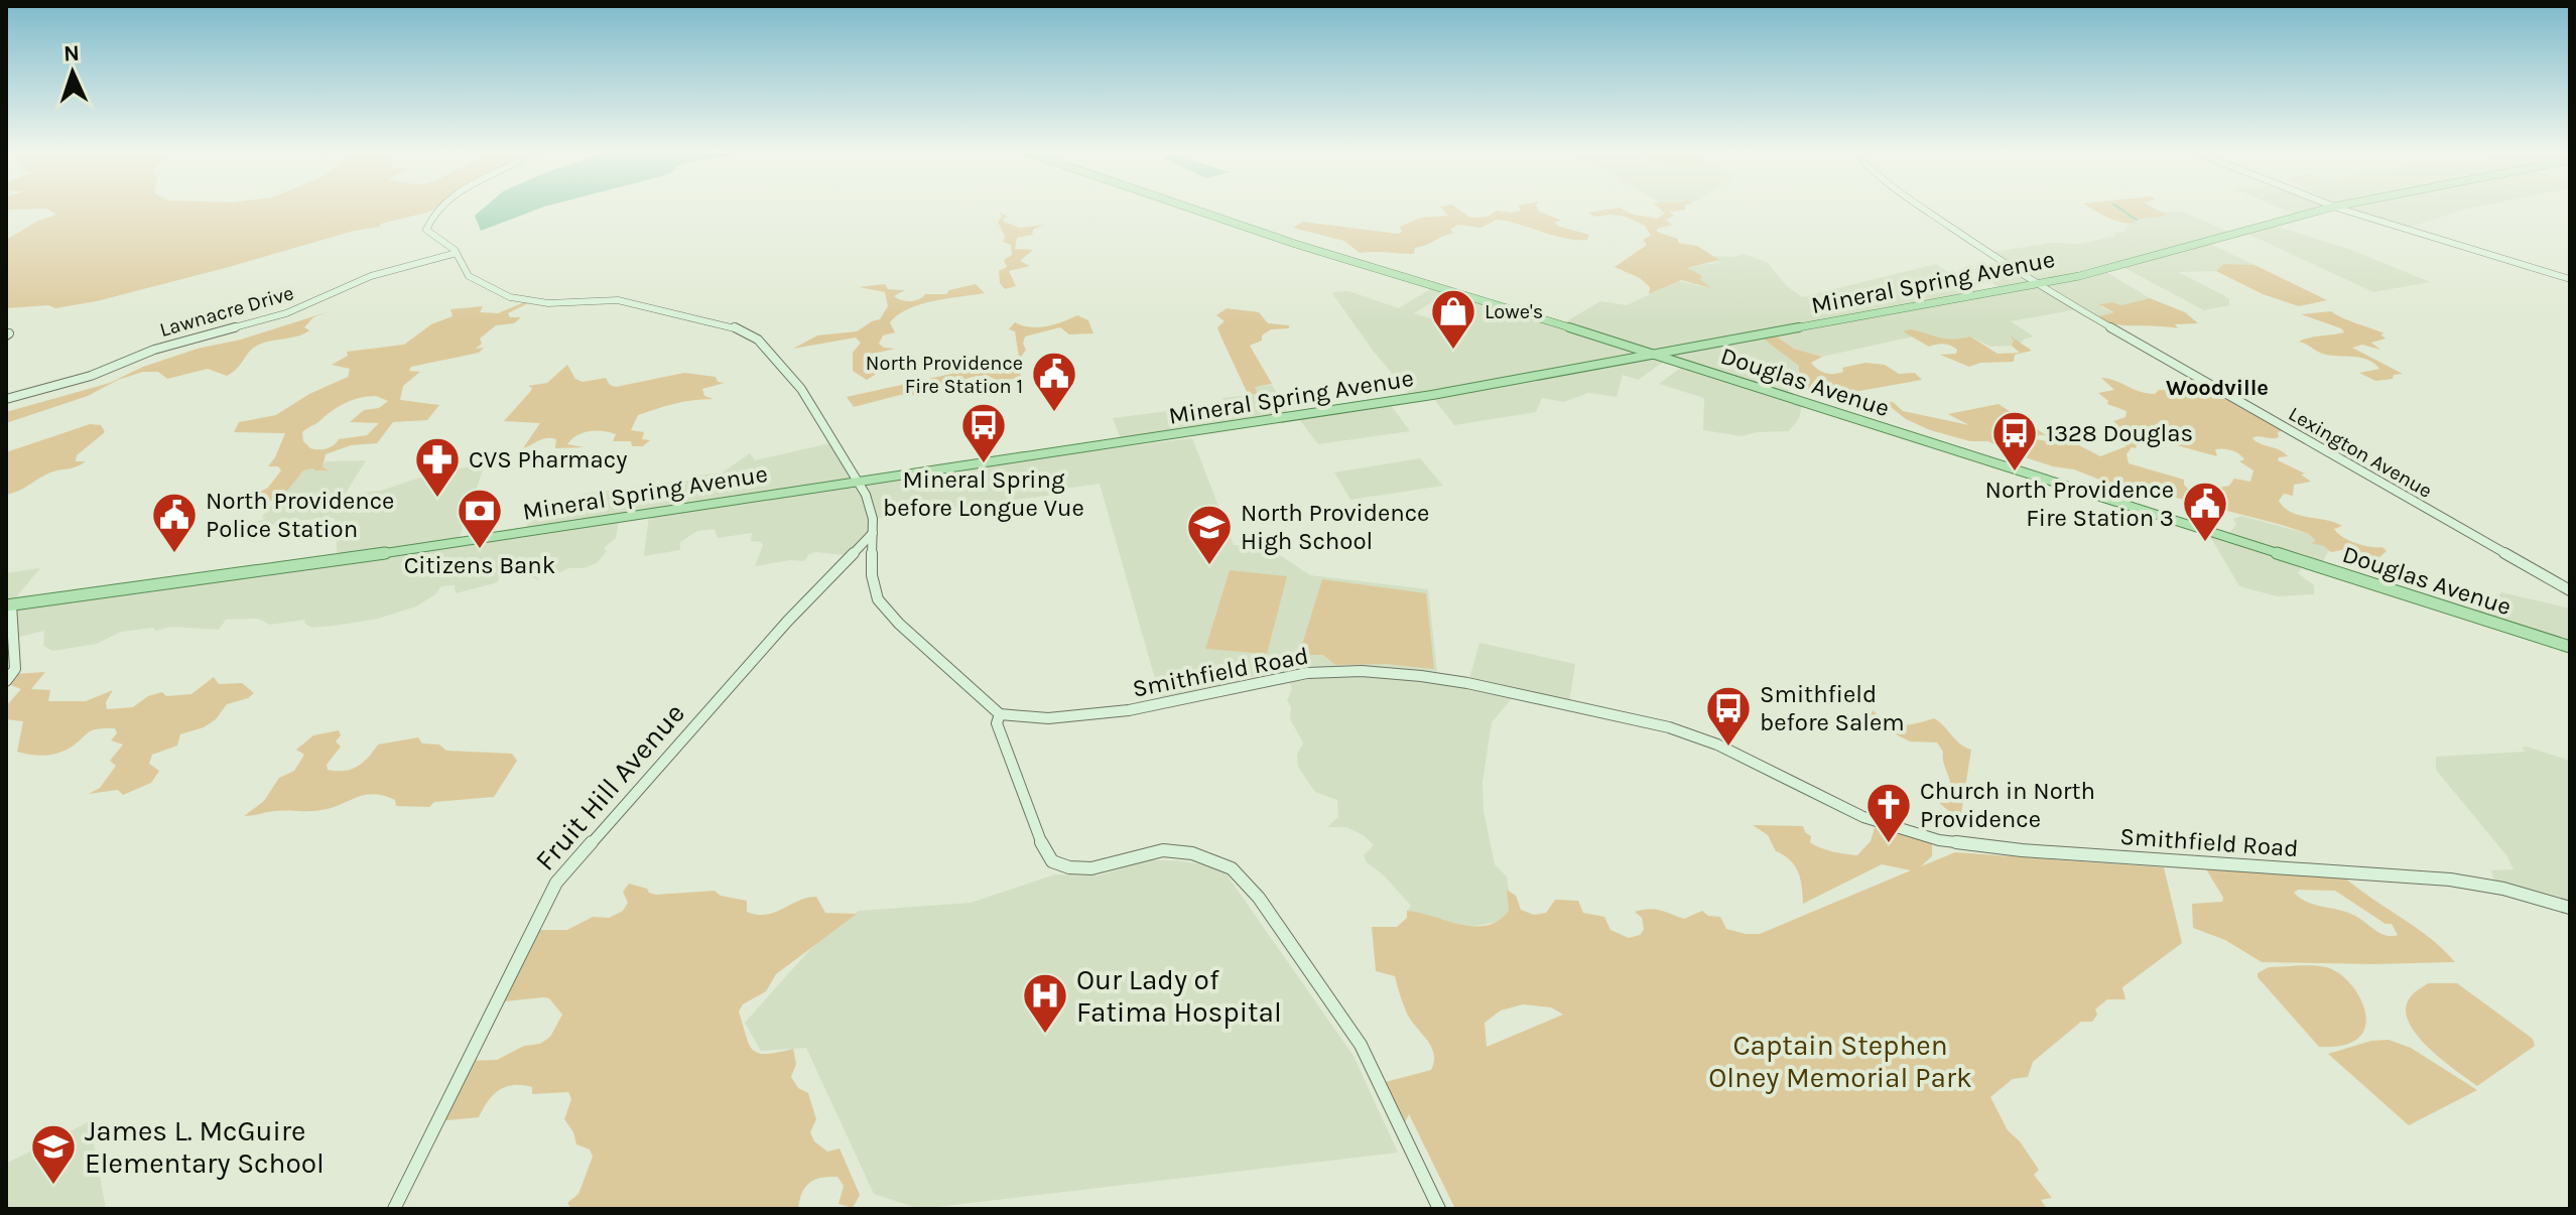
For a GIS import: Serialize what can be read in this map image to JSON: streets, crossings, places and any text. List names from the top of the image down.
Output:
{
  "streets": {
    "main road": ["Mineral Spring Avenue", "Douglas Avenue"],
    "street": [
      "Lawnacre Drive",
      "Lexington Avenue",
      "Smithfield Road",
      "Fruit Hill Avenue"
    ]
  },
  "crossings": [
    ["Mineral Spring Avenue", "Douglas Avenue"],
    ["Mineral Spring Avenue", "Lexington Avenue"]
  ],
  "districts": ["Woodville"],
  "parks": ["Captain Stephen Olney Memorial Park"],
  "places": {
    "shop": ["Lowe's"],
    "public building": ["North Providence Fire Station 1", "North Providence Fire Station 3", "North Providence Police Station"],
    "bus stop": ["Mineral Spring before Longue Vue", "1328 Douglas", "Smithfield before Salem"],
    "pharmacy": ["CVS Pharmacy"],
    "bank": ["Citizens Bank"],
    "school or university": ["North Providence High School", "James L. McGuire Elementary School"],
    "church": ["Church in North Providence"],
    "hospital": ["Our Lady of Fatima Hospital"]
  },
  "north": "top"
}
